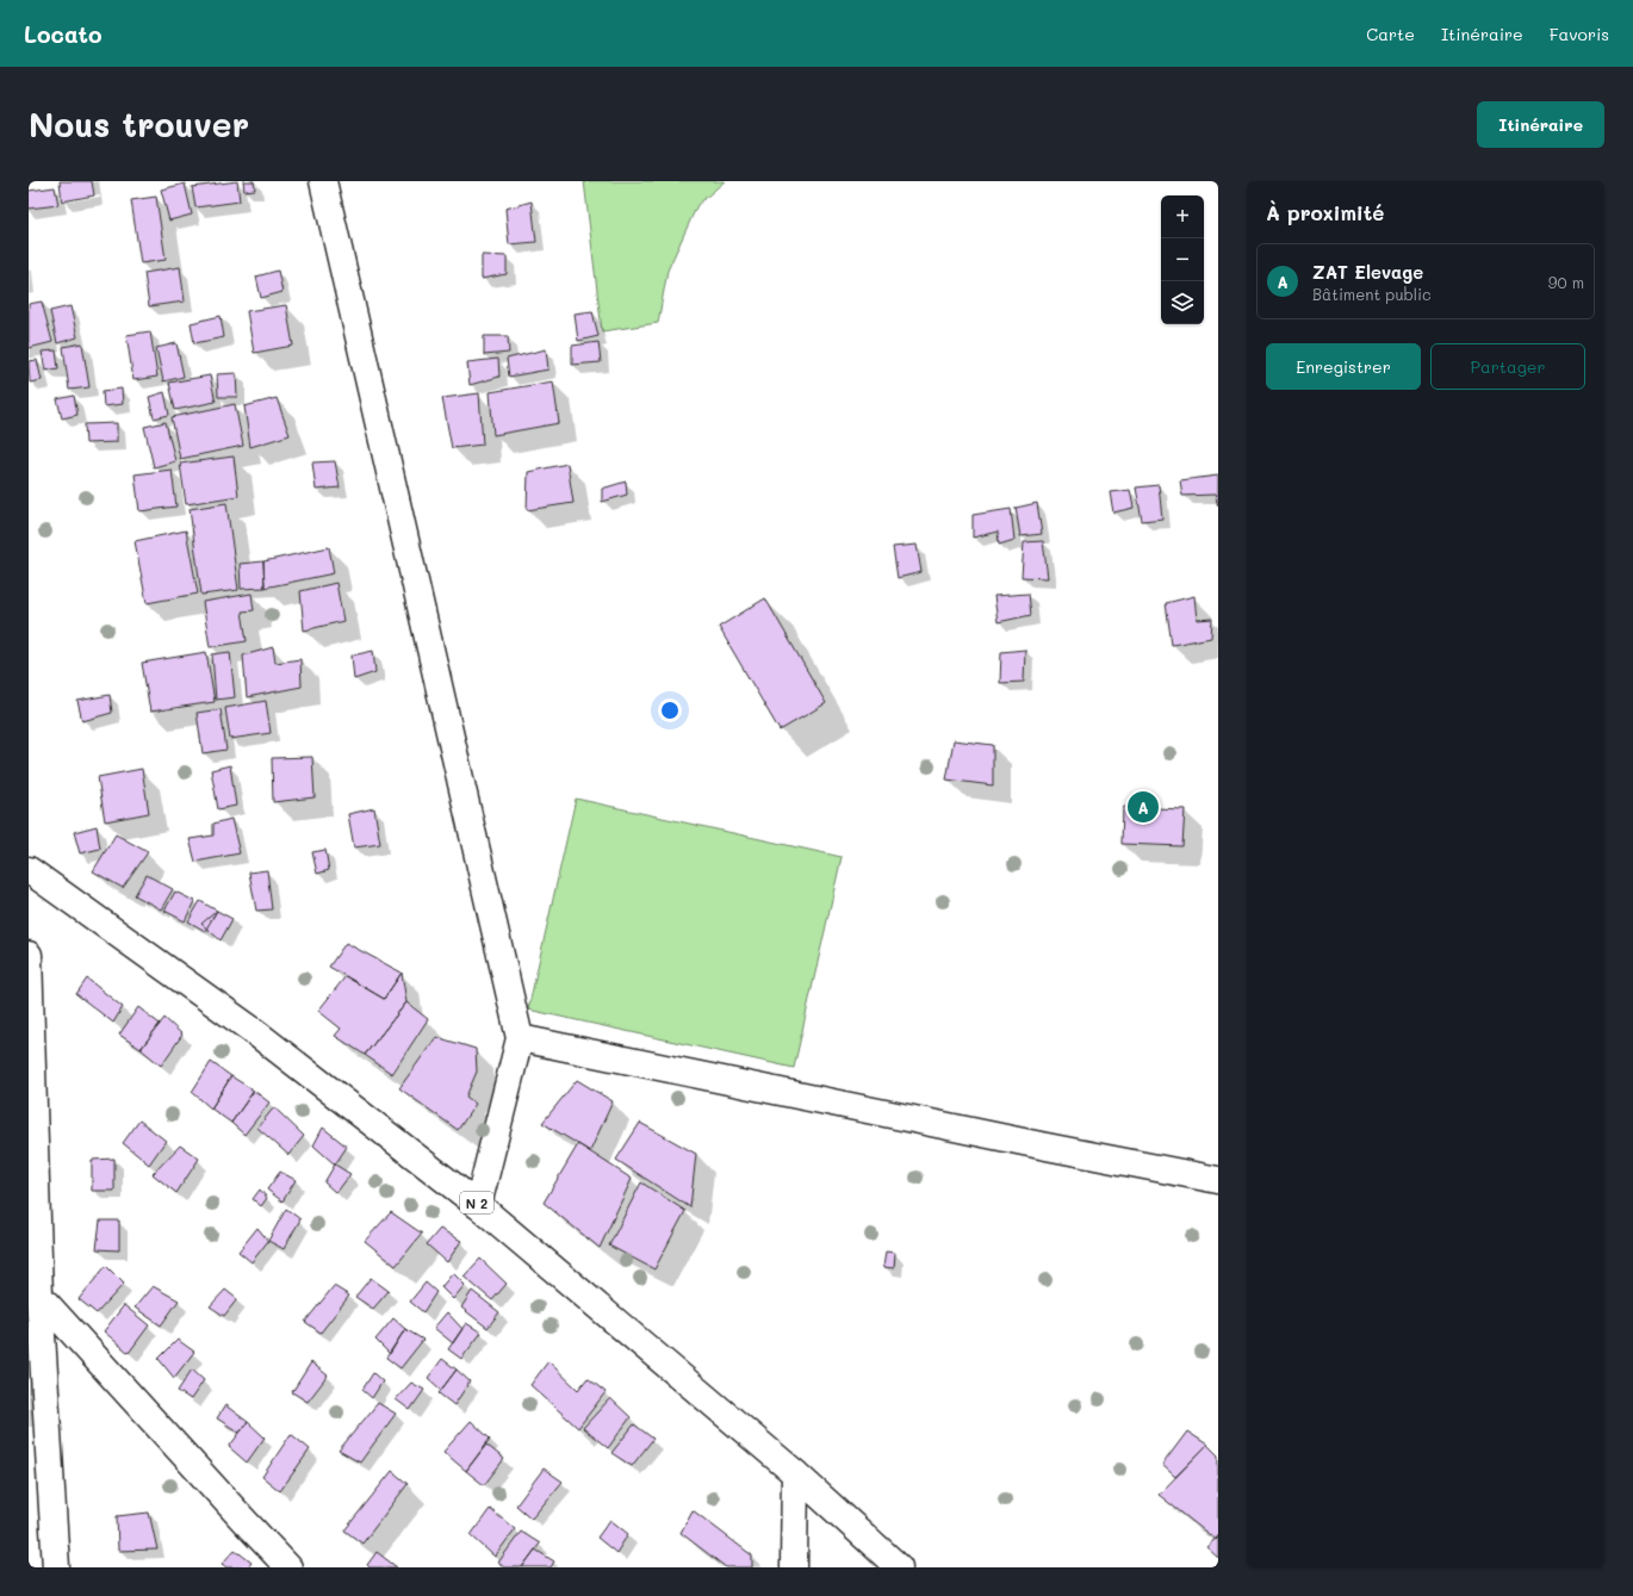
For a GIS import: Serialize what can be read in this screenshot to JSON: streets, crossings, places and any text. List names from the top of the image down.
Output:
{
  "streets": {
    "street": ["N 2"]
  },
  "page": {
    "header": "Locato",
    "nav": ["Carte", "Itinéraire", "Favoris"],
    "buttons": [
      "Itinéraire",
      ["Enregistrer", "Partager"]
    ],
    "title": "Nous trouver",
    "heading": "À proximité",
    "map_buttons": ["+", "−"],
    "list": [
      {
        "mark": "A",
        "name": "ZAT Elevage",
        "note": "Bâtiment public",
        "value": "90 m"
      }
    ],
    "pins": "A"
  }
}
